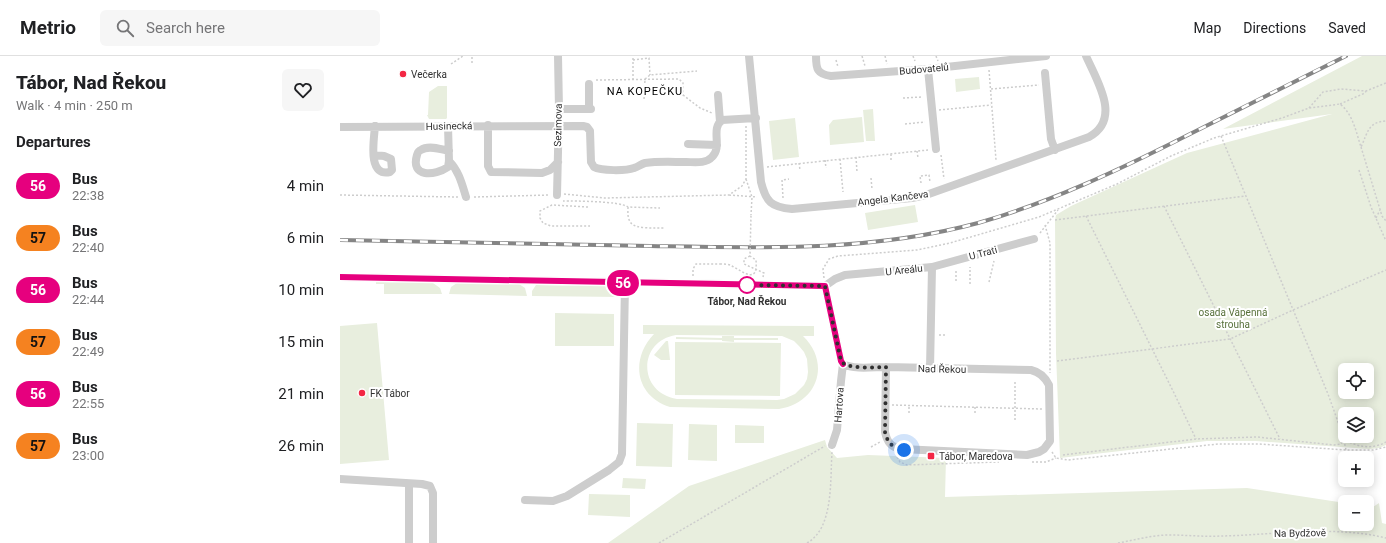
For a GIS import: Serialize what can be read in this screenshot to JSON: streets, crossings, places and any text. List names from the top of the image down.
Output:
{
  "streets": {
    "street": [
      "Budovatelů",
      "Sezimova",
      "Husinecká",
      "Angela Kančeva",
      "U Trati",
      "U Areálu",
      "Nad Řekou",
      "Hartova"
    ],
    "path": ["Na Bydžově"]
  },
  "crossings": [
    ["Sezimova", "Husinecká"],
    ["U Trati", "U Areálu"],
    ["U Areálu", "Nad Řekou"],
    ["Nad Řekou", "Hartova"]
  ],
  "districts": ["NA KOPEČKU"],
  "parks": ["osada Vápenná strouha"],
  "places": {
    "other": ["Večerka", "Tábor, Nad Řekou", "FK Tábor"],
    "transit": ["Tábor, Maredova"]
  },
  "lines": ["bus line 56"],
  "page": {
    "header": "Metrio",
    "search": "Search here",
    "nav": ["Map", "Directions", "Saved"],
    "heading": [
      ["Tábor, Nad Řekou", "Walk · 4 min · 250 m"],
      "Departures"
    ],
    "on_map": "56",
    "list": [
      {
        "mark": "56",
        "name": "Bus",
        "note": "22:38",
        "value": "4 min"
      },
      {
        "mark": "57",
        "name": "Bus",
        "note": "22:40",
        "value": "6 min"
      },
      {
        "mark": "56",
        "name": "Bus",
        "note": "22:44",
        "value": "10 min"
      },
      {
        "mark": "57",
        "name": "Bus",
        "note": "22:49",
        "value": "15 min"
      },
      {
        "mark": "56",
        "name": "Bus",
        "note": "22:55",
        "value": "21 min"
      },
      {
        "mark": "57",
        "name": "Bus",
        "note": "23:00",
        "value": "26 min"
      }
    ],
    "map_buttons": ["+", "−"]
  }
}
